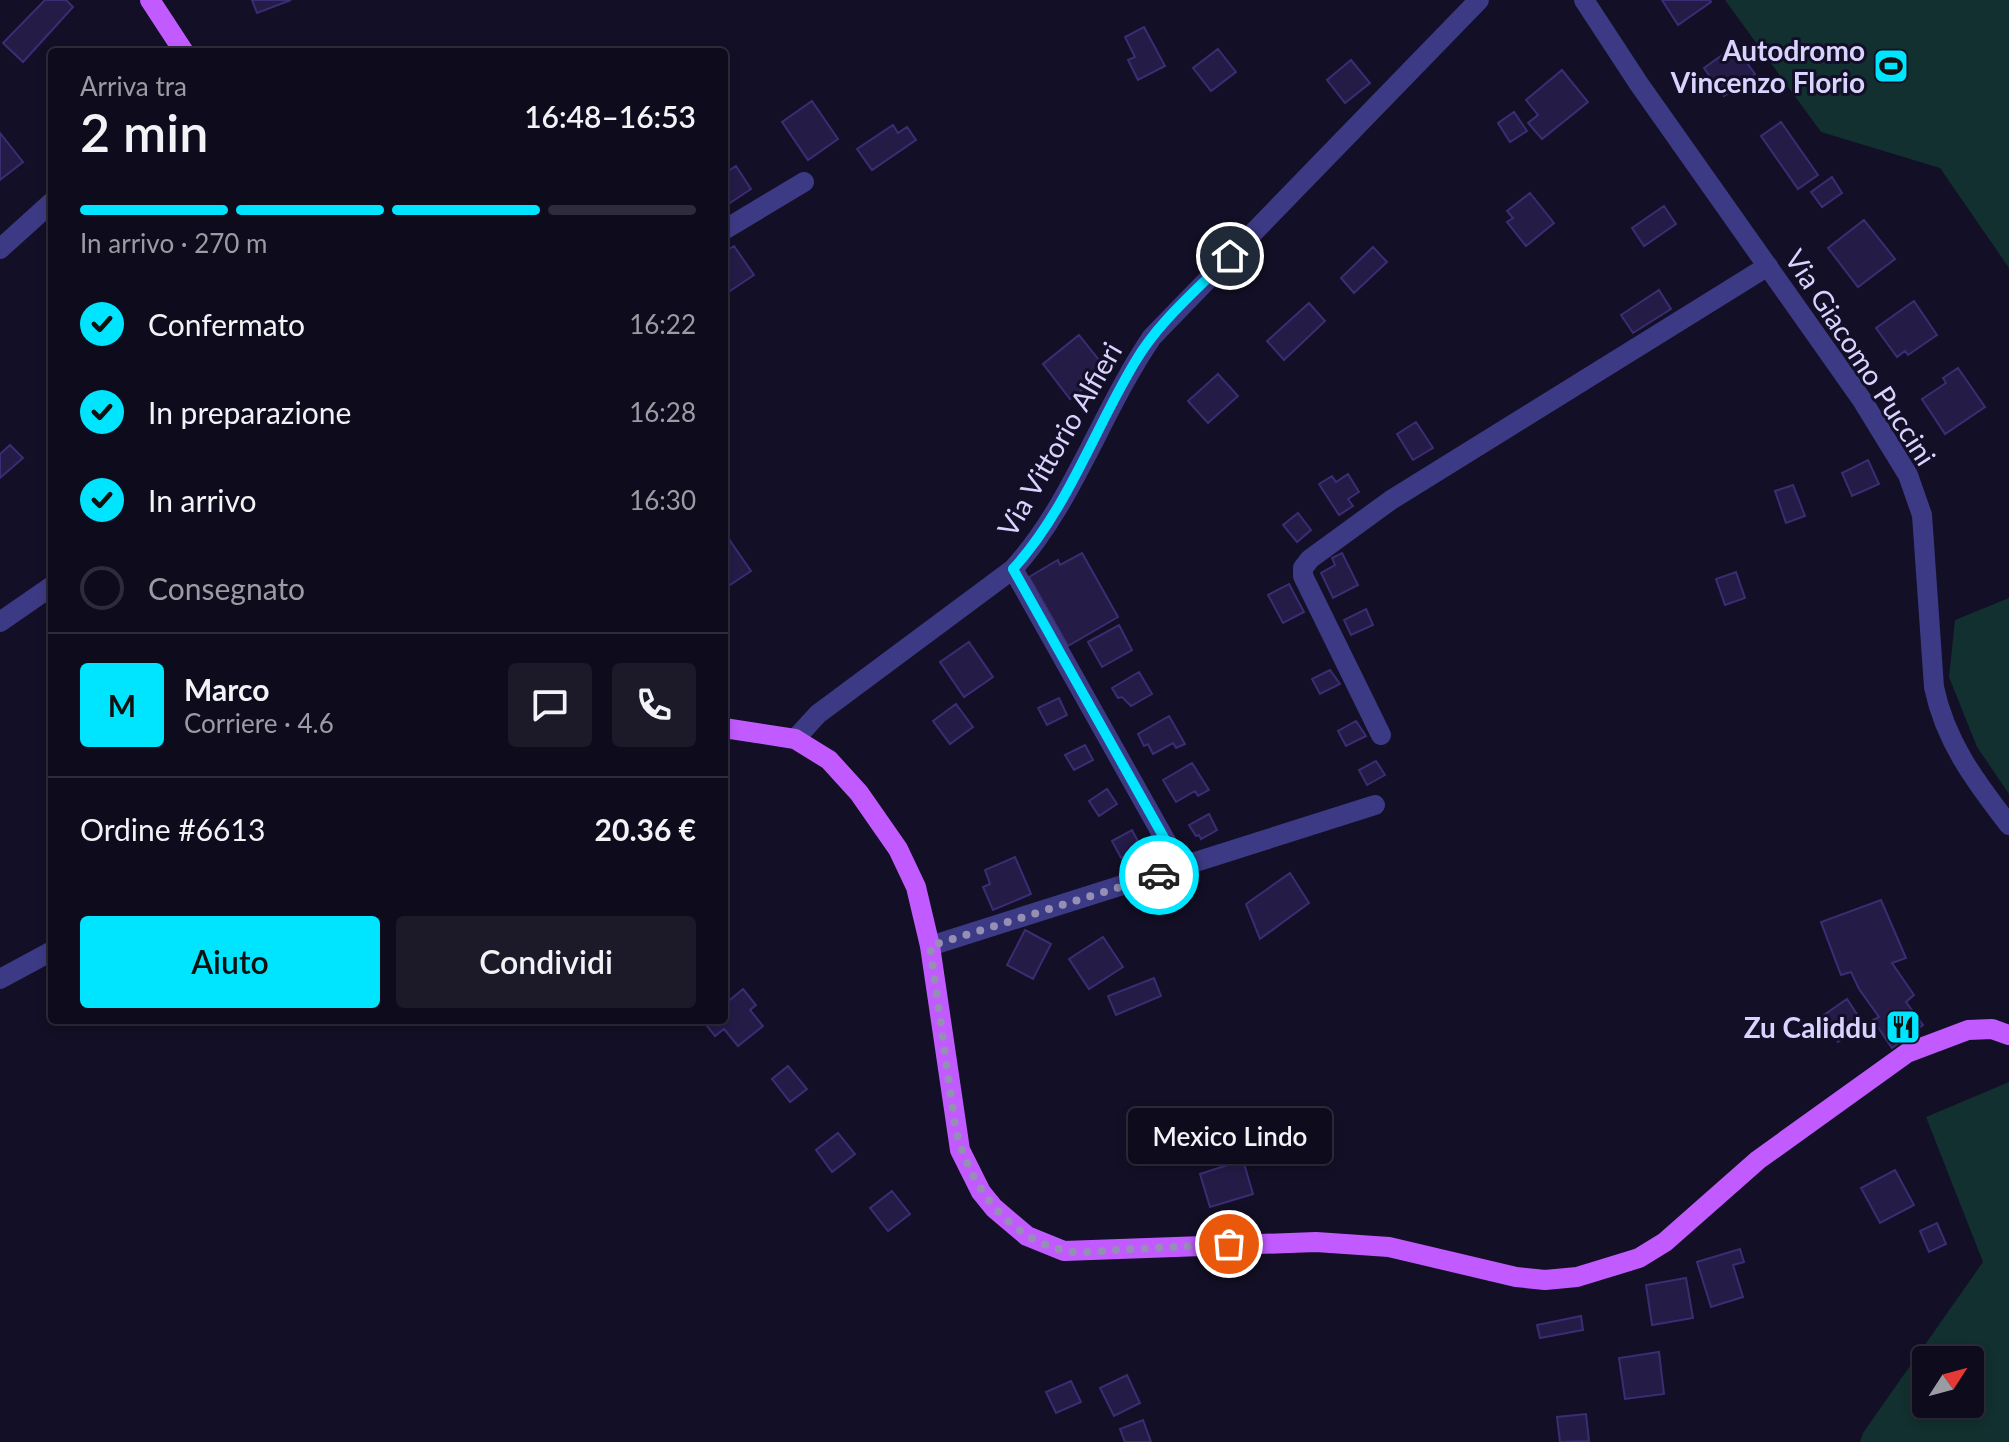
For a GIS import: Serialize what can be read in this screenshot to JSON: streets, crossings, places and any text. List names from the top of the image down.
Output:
{
  "streets": {
    "street": ["Via Giacomo Puccini", "Via Vittorio Alfieri"]
  },
  "places": {
    "sports": ["Autodromo Vincenzo Florio"],
    "restaurant": ["Zu Caliddu"],
    "other": ["Mexico Lindo"]
  },
  "north": "top right",
  "page": {
    "heading": ["2 min", "Arriva tra", "16:48–16:53"],
    "panel": [
      "Marco",
      "Corriere · 4.6",
      "Ordine #6613",
      "20.36 €"
    ],
    "bar": "In arrivo · 270 m",
    "list": [
      ["Confermato", "16:22"],
      ["In preparazione", "16:28"],
      ["In arrivo", "16:30"],
      "Consegnato"
    ],
    "round": "M",
    "buttons": ["Aiuto", "Condividi"],
    "bubble": "Mexico Lindo"
  }
}
